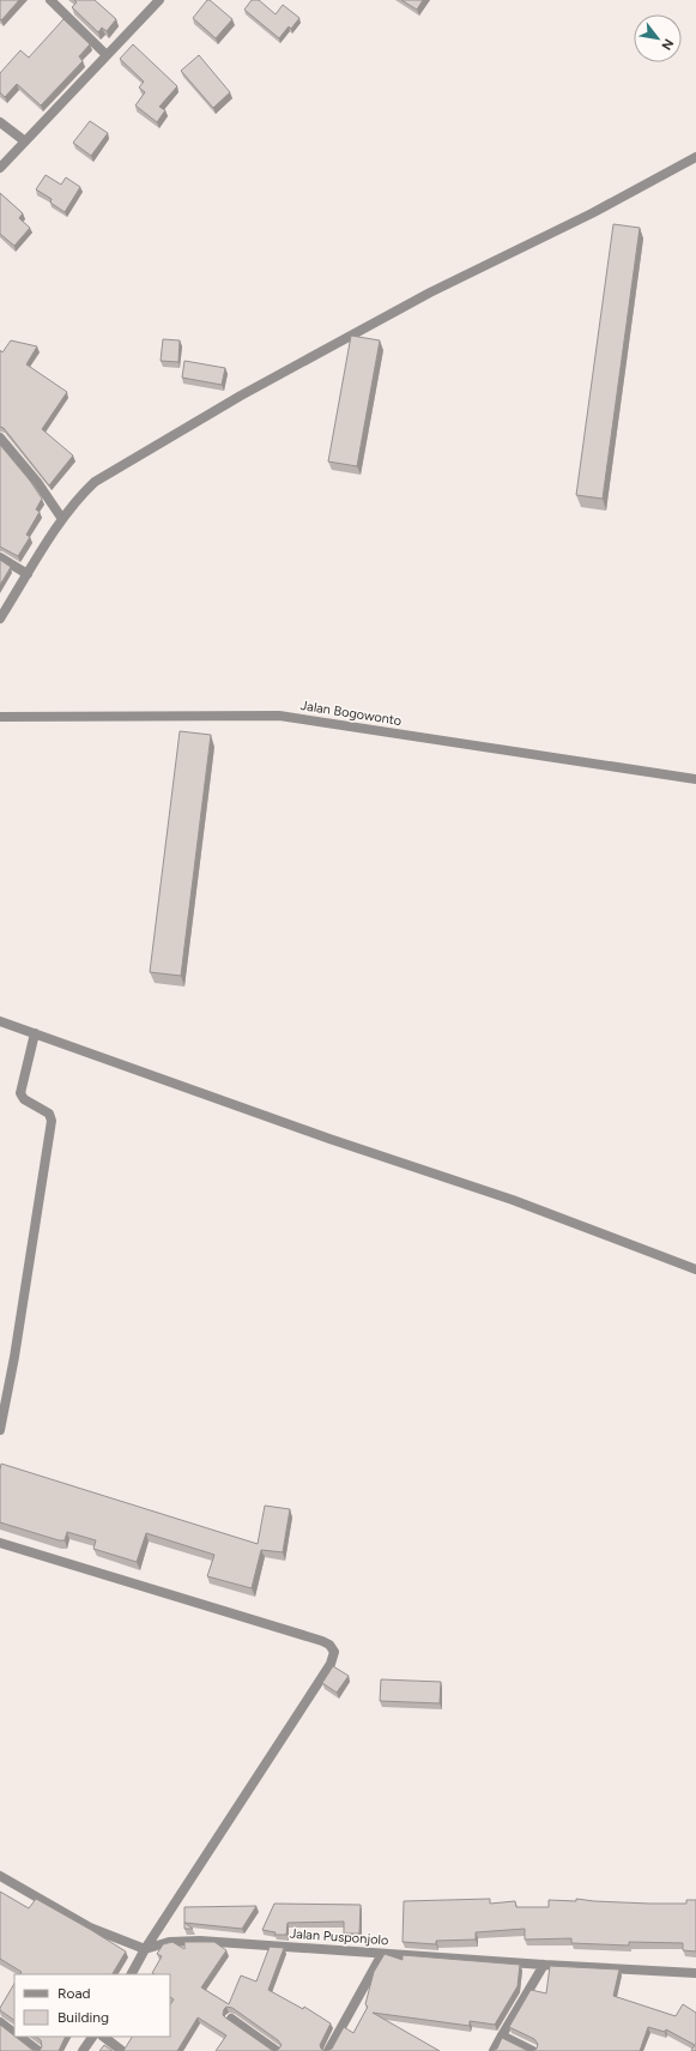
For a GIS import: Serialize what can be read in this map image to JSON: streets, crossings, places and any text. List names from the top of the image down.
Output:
{
  "streets": {
    "street": ["Jalan Bogowonto", "Jalan Pusponjolo"]
  },
  "legend": ["Road", "Building"],
  "north": "bottom right"
}
